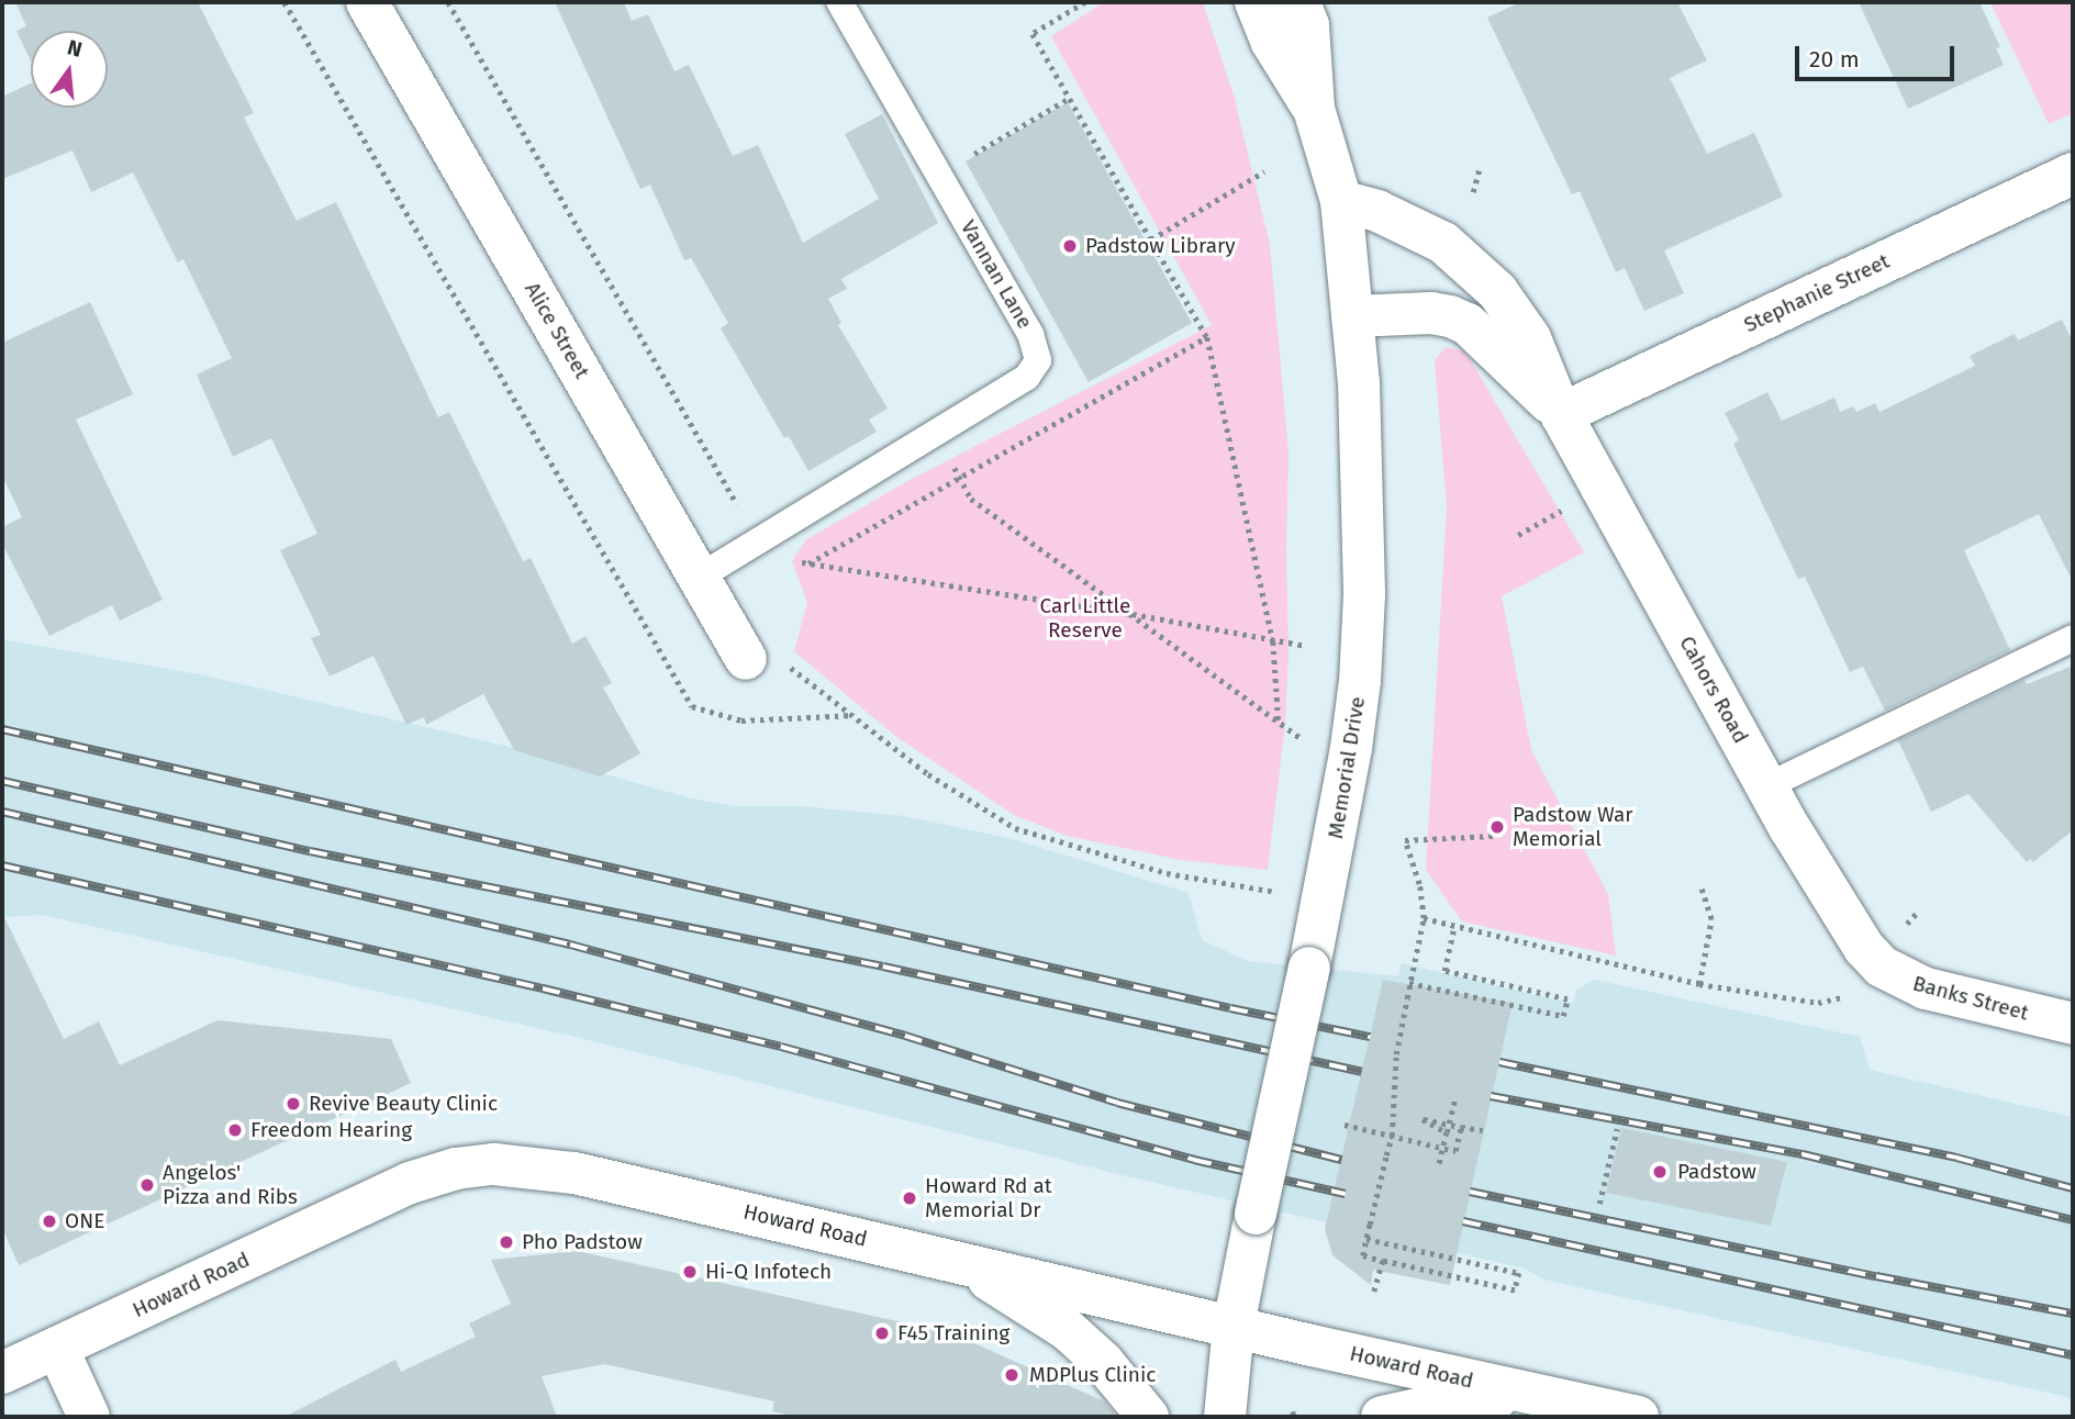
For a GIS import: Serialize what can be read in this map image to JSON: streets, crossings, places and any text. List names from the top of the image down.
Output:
{
  "streets": {
    "street": [
      "Stephanie Street",
      "Alice Street",
      "Cahors Road",
      "Memorial Drive",
      "Banks Street",
      "Howard Road"
    ],
    "lane": ["Vannan Lane"]
  },
  "crossings": [
    ["Vannan Lane", "Alice Street"],
    ["Stephanie Street", "Cahors Road"],
    ["Cahors Road", "Memorial Drive"],
    ["Cahors Road", "Banks Street"],
    ["Memorial Drive", "Howard Road"]
  ],
  "parks": ["Carl Little Reserve"],
  "places": [
    "Padstow Library",
    "Padstow War Memorial",
    "Revive Beauty Clinic",
    "Freedom Hearing",
    "Padstow",
    "Angelos' Pizza and Ribs",
    "Howard Rd at Memorial Dr",
    "ONE",
    "Pho Padstow",
    "Hi-Q Infotech",
    "F45 Training",
    "MDPlus Clinic"
  ],
  "scale_bar": "20 m",
  "north": "top"
}
